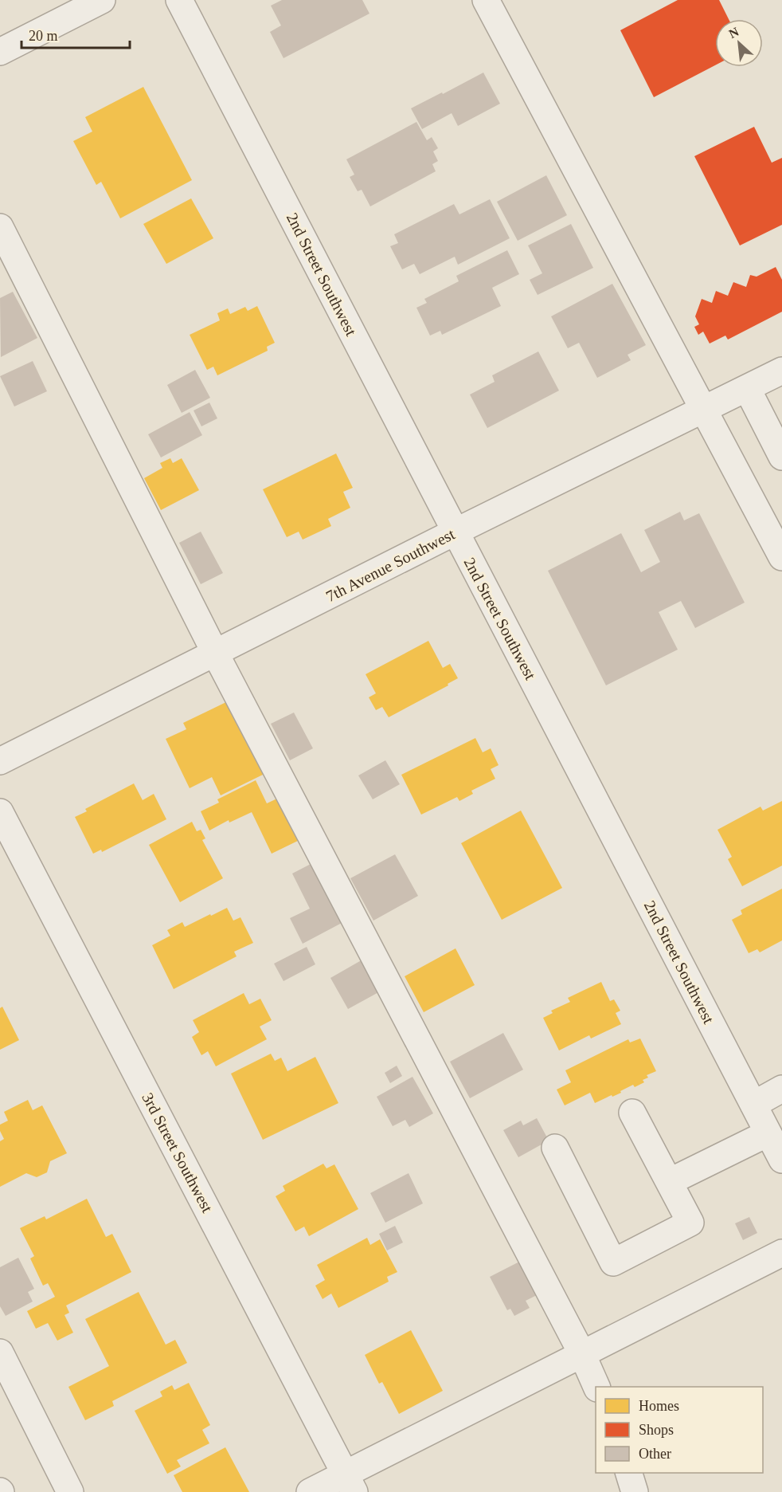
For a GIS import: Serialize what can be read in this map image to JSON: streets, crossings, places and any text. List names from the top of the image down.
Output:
{
  "streets": {
    "street": ["2nd Street Southwest", "7th Avenue Southwest", "3rd Street Southwest"]
  },
  "crossings": [
    ["2nd Street Southwest", "7th Avenue Southwest"]
  ],
  "legend": ["Homes", "Shops", "Other"],
  "scale_bar": "20 m",
  "north": "top left"
}
